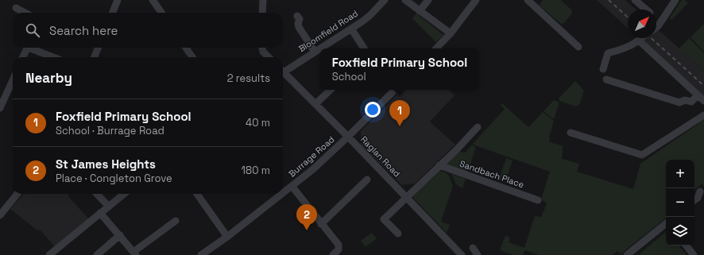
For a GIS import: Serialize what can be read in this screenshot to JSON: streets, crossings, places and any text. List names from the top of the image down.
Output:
{
  "streets": {
    "street": [
      "Bloomfield Road",
      "Burrage Road",
      "Raglan Road",
      "Sandbach Place"
    ]
  },
  "crossings": [
    ["Burrage Road", "Raglan Road"],
    ["Raglan Road", "Sandbach Place"]
  ],
  "north": "top right",
  "page": {
    "search": "Search here",
    "popup": ["Foxfield Primary School", "School"],
    "heading": ["Nearby", "2 results"],
    "list": [
      {
        "mark": "1",
        "name": "Foxfield Primary School",
        "note": "School · Burrage Road",
        "value": "40 m"
      },
      {
        "mark": "2",
        "name": "St James Heights",
        "note": "Place · Congleton Grove",
        "value": "180 m"
      }
    ],
    "pins": ["1", "2"],
    "map_buttons": ["+", "−"]
  }
}
